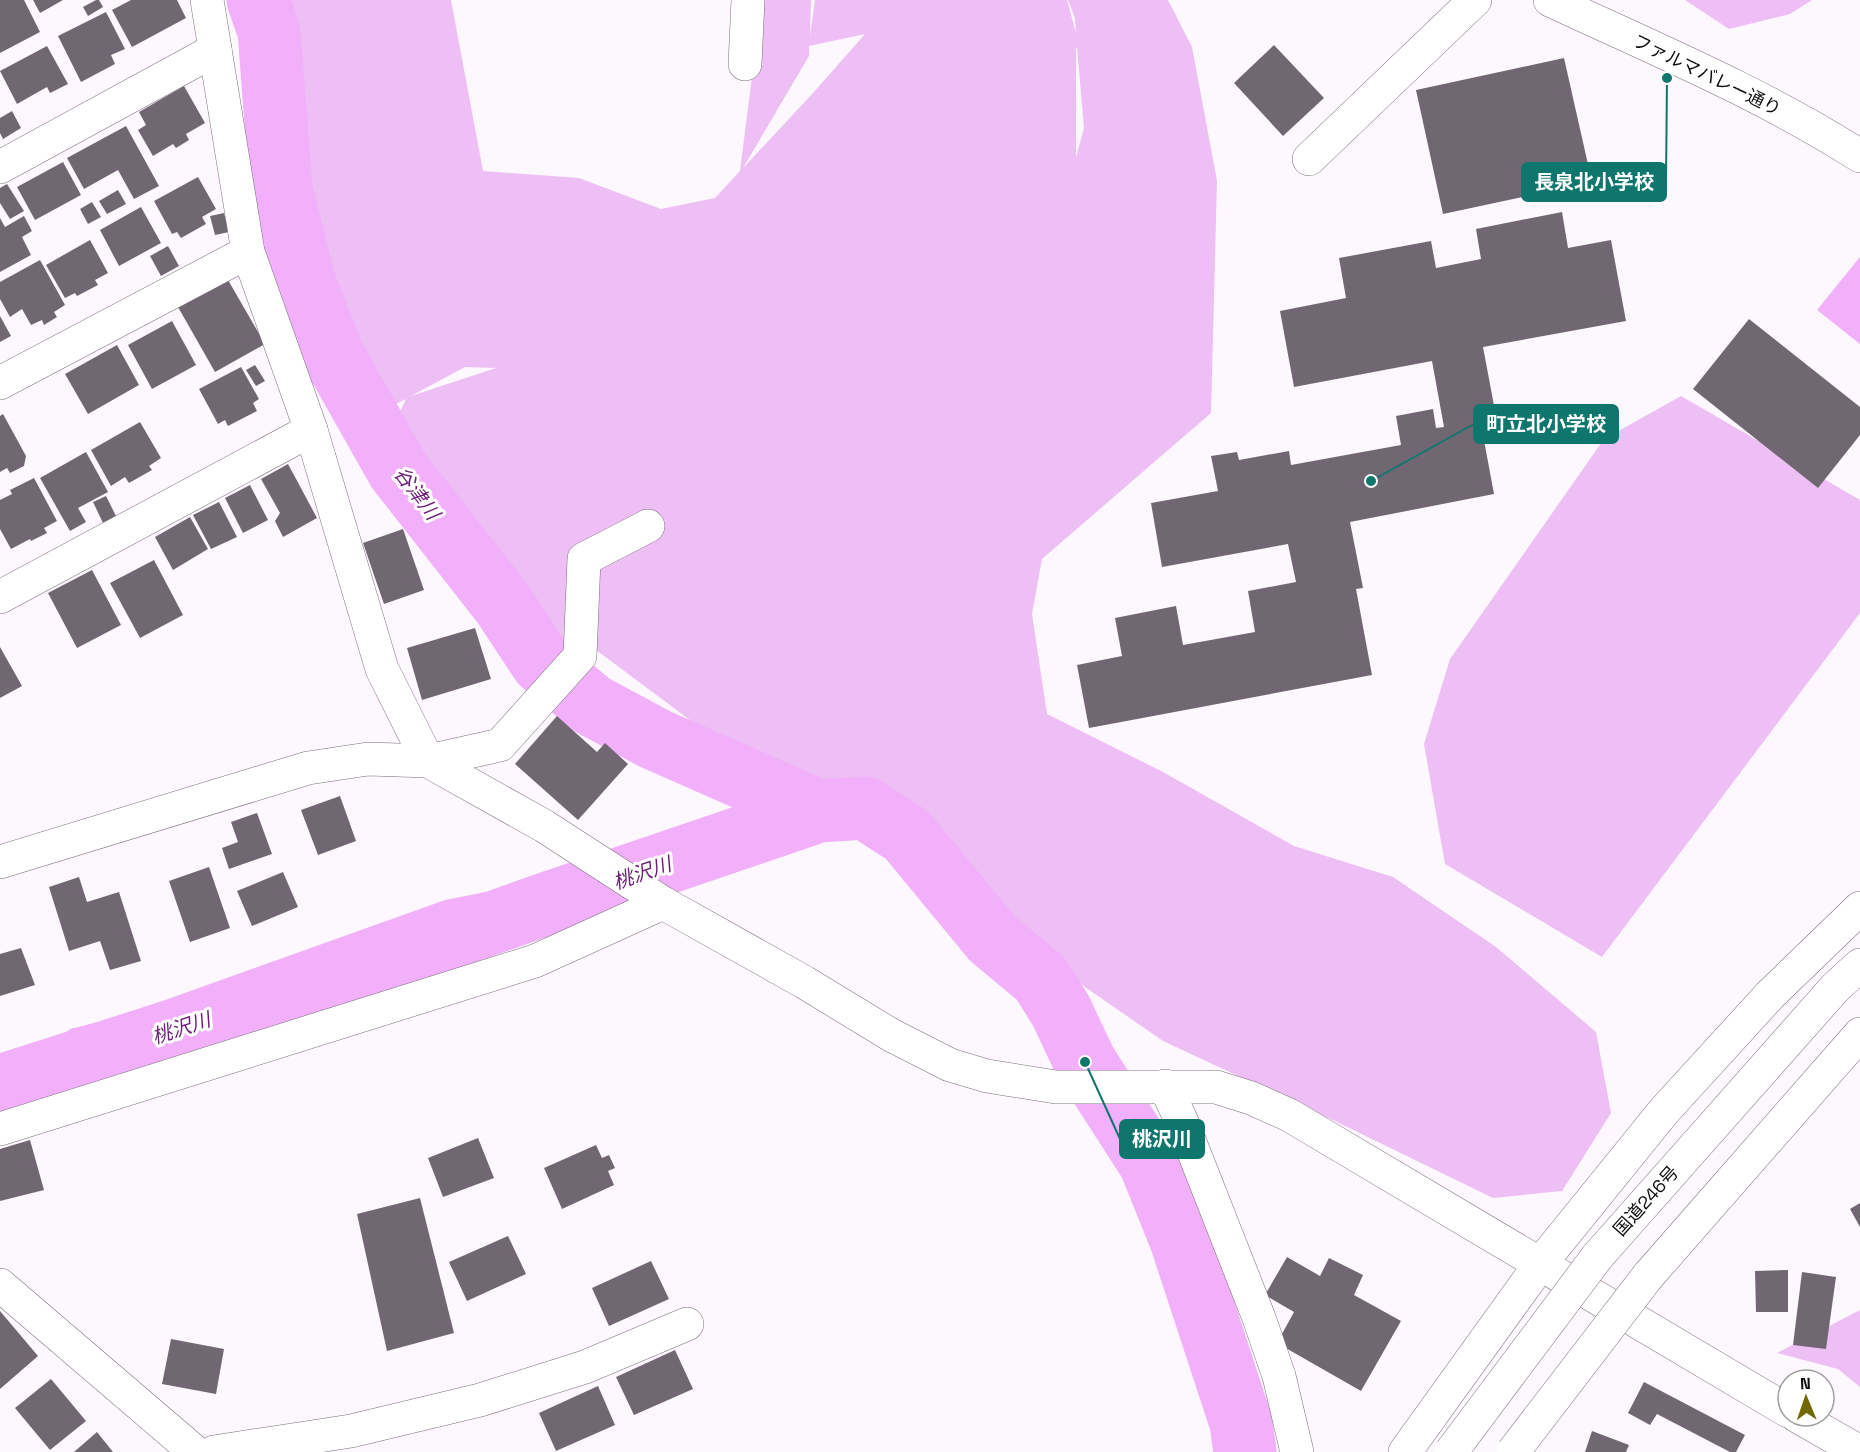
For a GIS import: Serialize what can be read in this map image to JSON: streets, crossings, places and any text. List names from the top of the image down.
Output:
{
  "streets": {
    "main road": ["ファルマバレー通り", "国道246号"]
  },
  "water": ["谷津川", "桃沢川"],
  "places": ["長泉北小学校", "町立北小学校", "桃沢川"],
  "north": "top"
}
